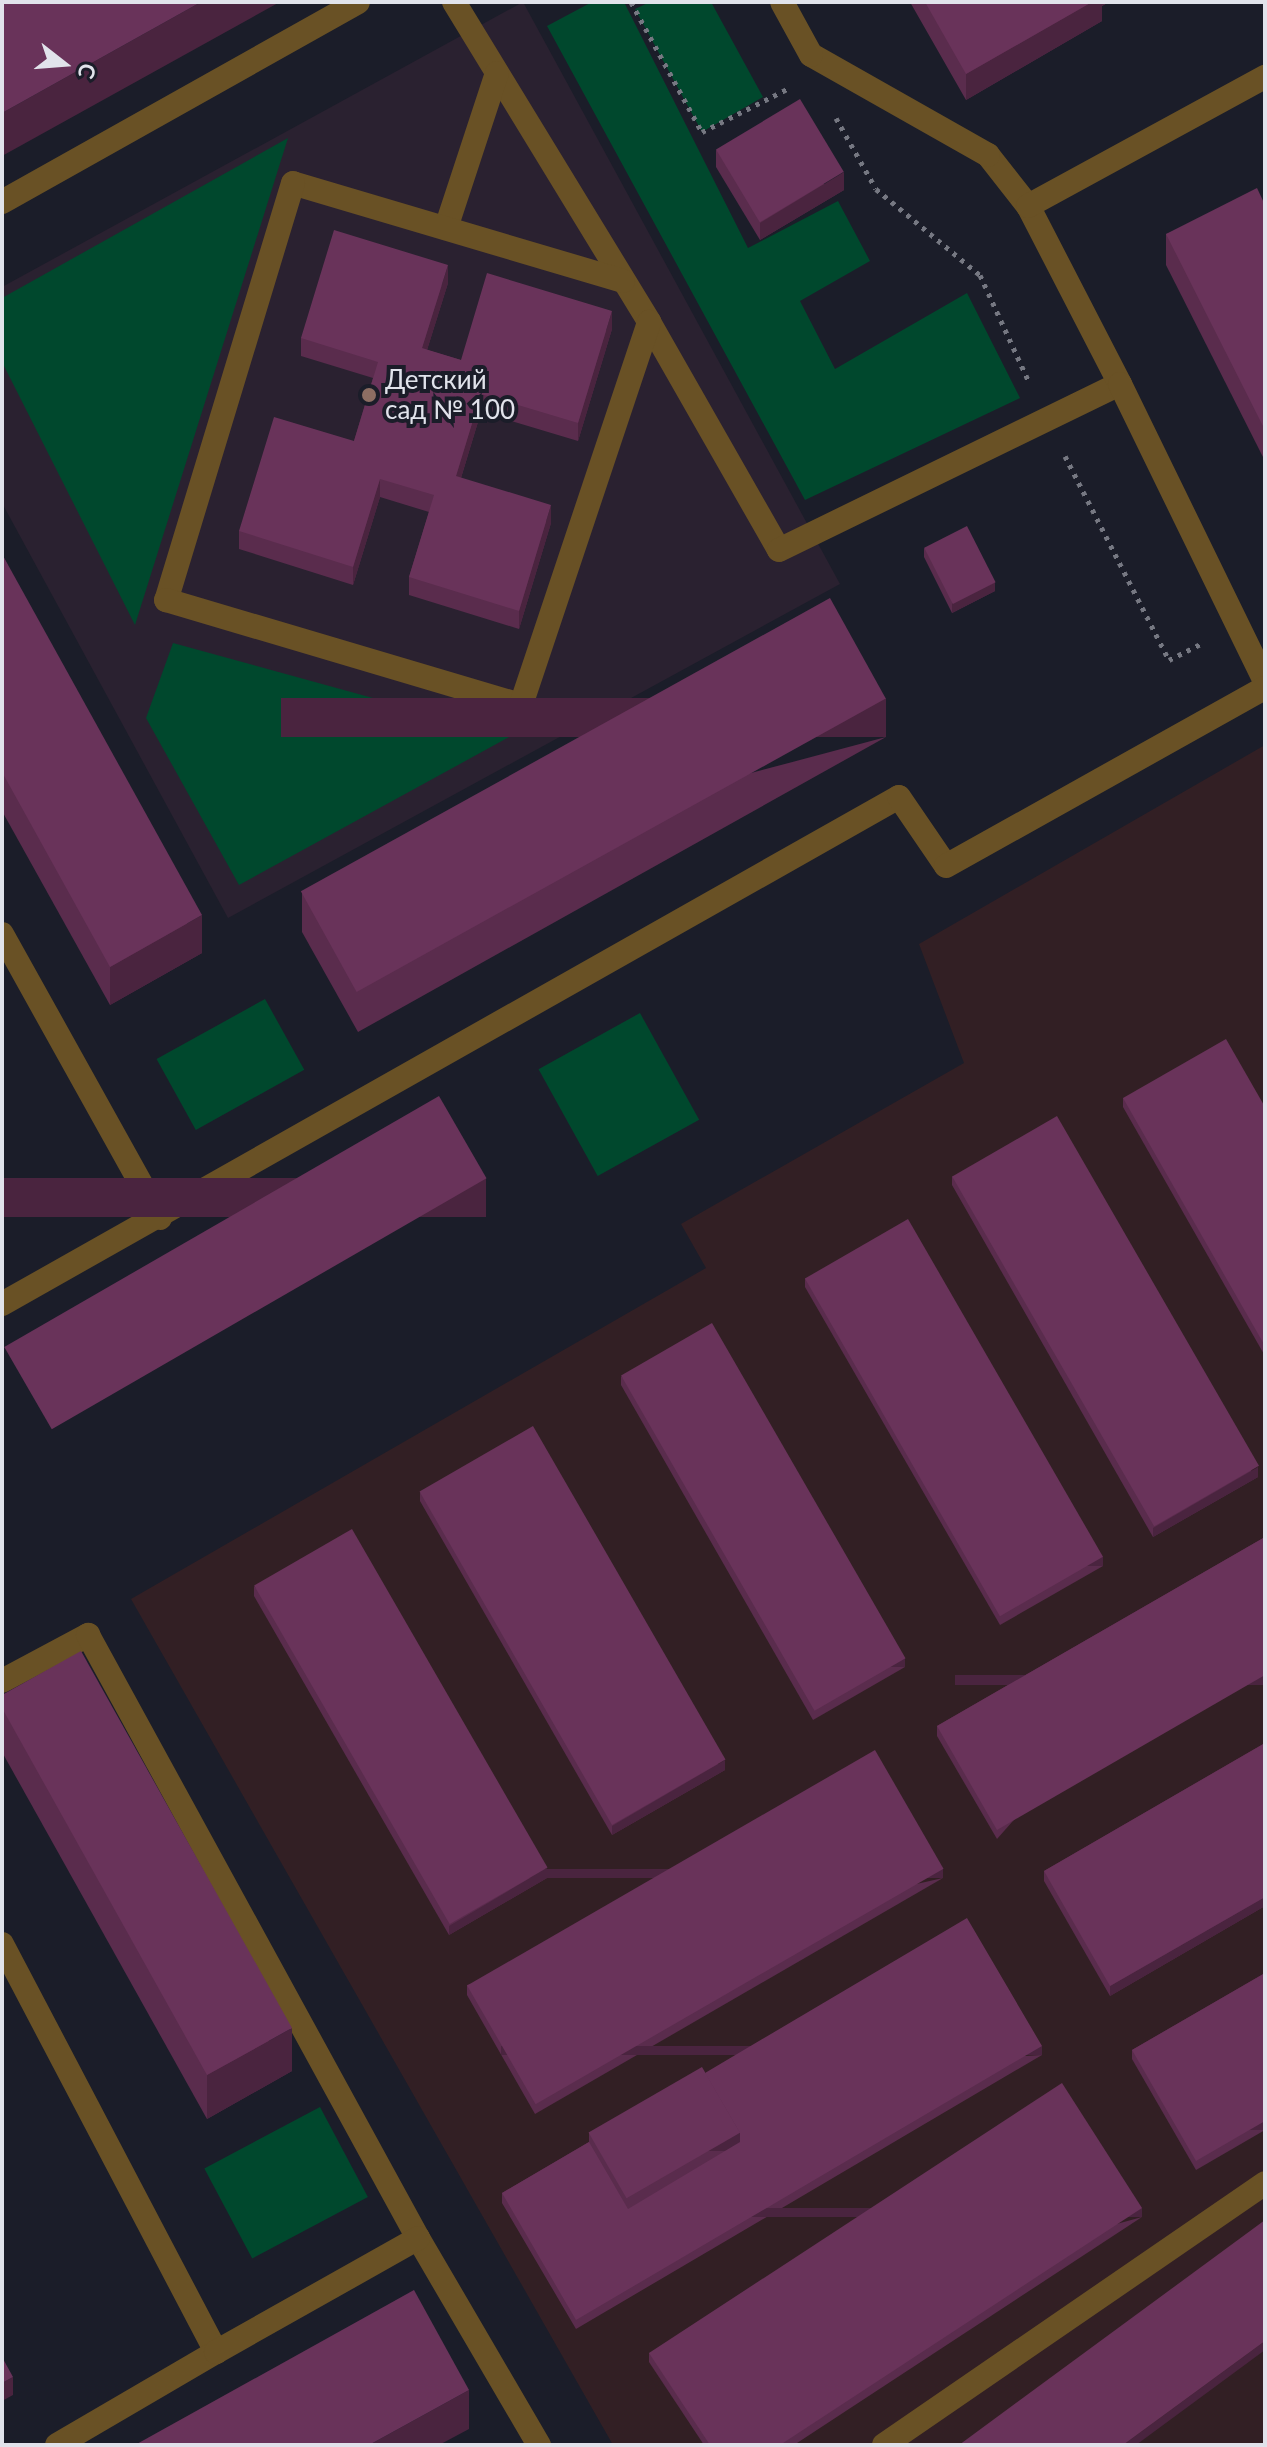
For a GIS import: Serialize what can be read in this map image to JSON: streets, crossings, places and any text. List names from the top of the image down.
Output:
{
  "places": ["Детский сад № 100"],
  "north": "right"
}
